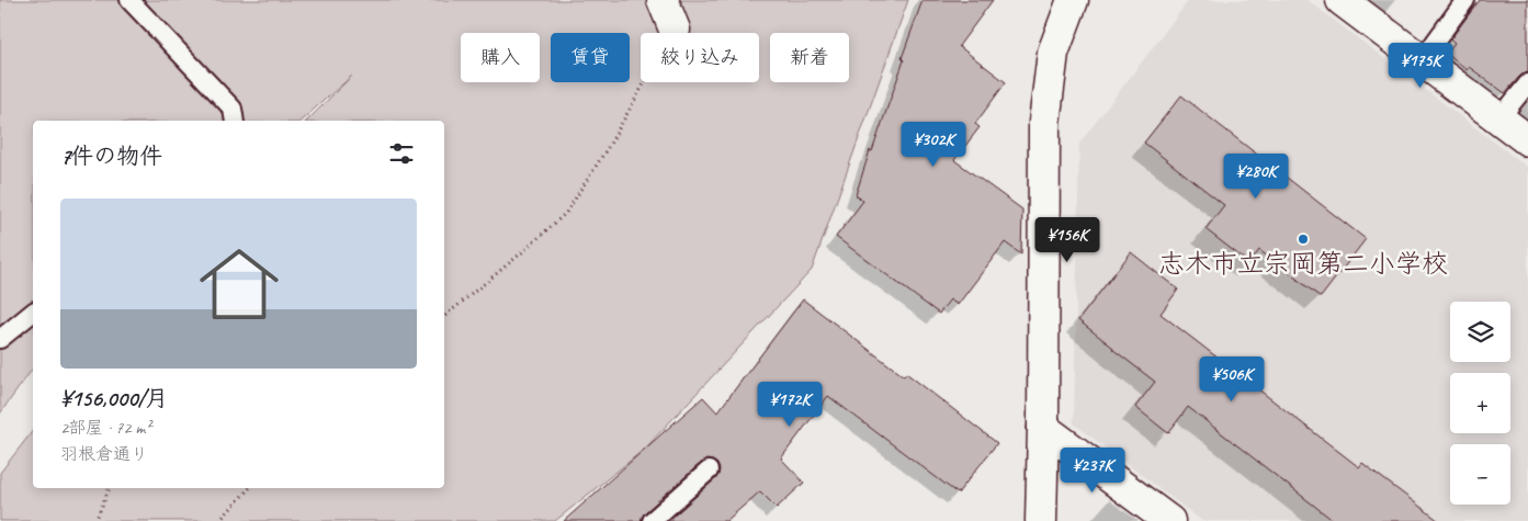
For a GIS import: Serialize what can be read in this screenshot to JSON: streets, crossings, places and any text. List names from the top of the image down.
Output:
{
  "places": ["志木市立宗岡第二小学校"],
  "page": {
    "chip": [
      "購入",
      "賃貸",
      "絞り込み",
      "新着"
    ],
    "price": [
      "¥175K",
      "¥302K",
      "¥280K",
      "¥156K",
      "¥506K",
      "¥172K",
      "¥237K"
    ],
    "heading": "7件の物件",
    "list": [
      {
        "name": "¥156,000/月",
        "note": "2部屋 · 72 m² · 羽根倉通り"
      }
    ],
    "map_buttons": ["+", "−"]
  }
}
